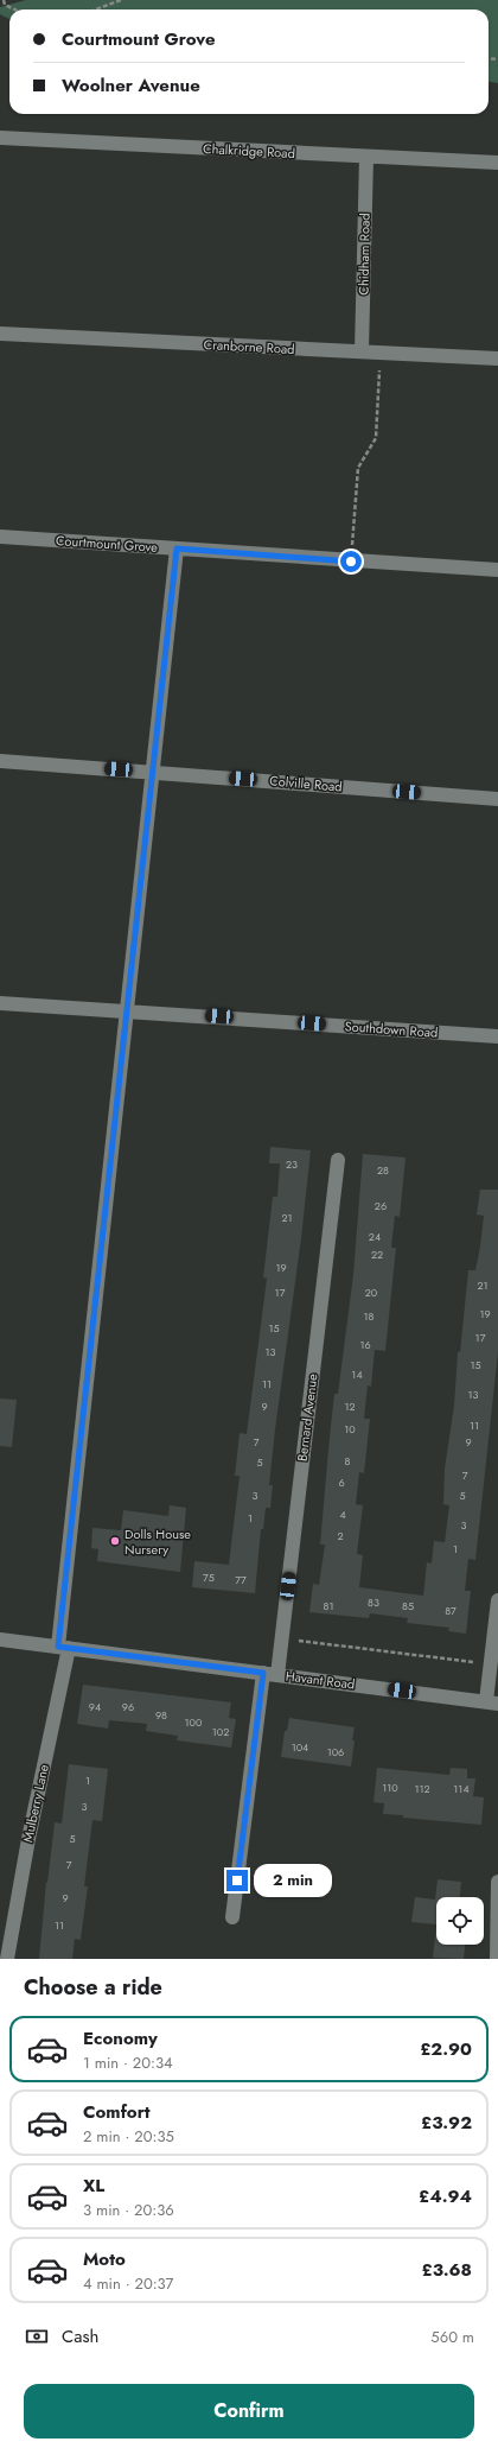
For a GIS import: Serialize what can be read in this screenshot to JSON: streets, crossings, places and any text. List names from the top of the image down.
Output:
{
  "streets": {
    "street": [
      "Chalkridge Road",
      "Chidham Road",
      "Cranborne Road",
      "Courtmount Grove",
      "Colville Road",
      "Southdown Road",
      "Bernard Avenue",
      "Havant Road",
      "Mulberry Lane"
    ]
  },
  "crossings": [
    ["Chalkridge Road", "Chidham Road"],
    ["Chidham Road", "Cranborne Road"],
    ["Courtmount Grove", "Mulberry Lane"],
    ["Colville Road", "Mulberry Lane"],
    ["Southdown Road", "Mulberry Lane"],
    ["Bernard Avenue", "Havant Road"],
    ["Havant Road", "Mulberry Lane"]
  ],
  "places": ["Dolls House Nursery"],
  "house_numbers": [
    "23",
    "28",
    "26",
    "21",
    "24",
    "22",
    "19",
    "21",
    "17",
    "20",
    "19",
    "18",
    "15",
    "17",
    "16",
    "13",
    "15",
    "14",
    "11",
    "13",
    "9",
    "12",
    "11",
    "10",
    "7",
    "9",
    "8",
    "5",
    "7",
    "6",
    "3",
    "5",
    "4",
    "1",
    "3",
    "2",
    "1",
    "75",
    "77",
    "83",
    "81",
    "85",
    "87",
    "94",
    "96",
    "98",
    "100",
    "102",
    "104",
    "106",
    "1",
    "110",
    "112",
    "114",
    "3",
    "5",
    "7",
    "9",
    "11"
  ],
  "page": {
    "banner": ["Courtmount Grove", "Woolner Avenue"],
    "bubble": "2 min",
    "heading": "Choose a ride",
    "list": [
      {
        "name": "Economy",
        "note": "1 min · 20:34",
        "value": "£2.90"
      },
      {
        "name": "Comfort",
        "note": "2 min · 20:35",
        "value": "£3.92"
      },
      {
        "name": "XL",
        "note": "3 min · 20:36",
        "value": "£4.94"
      },
      {
        "name": "Moto",
        "note": "4 min · 20:37",
        "value": "£3.68"
      }
    ],
    "pay": ["Cash", "560 m"],
    "buttons": "Confirm"
  }
}
